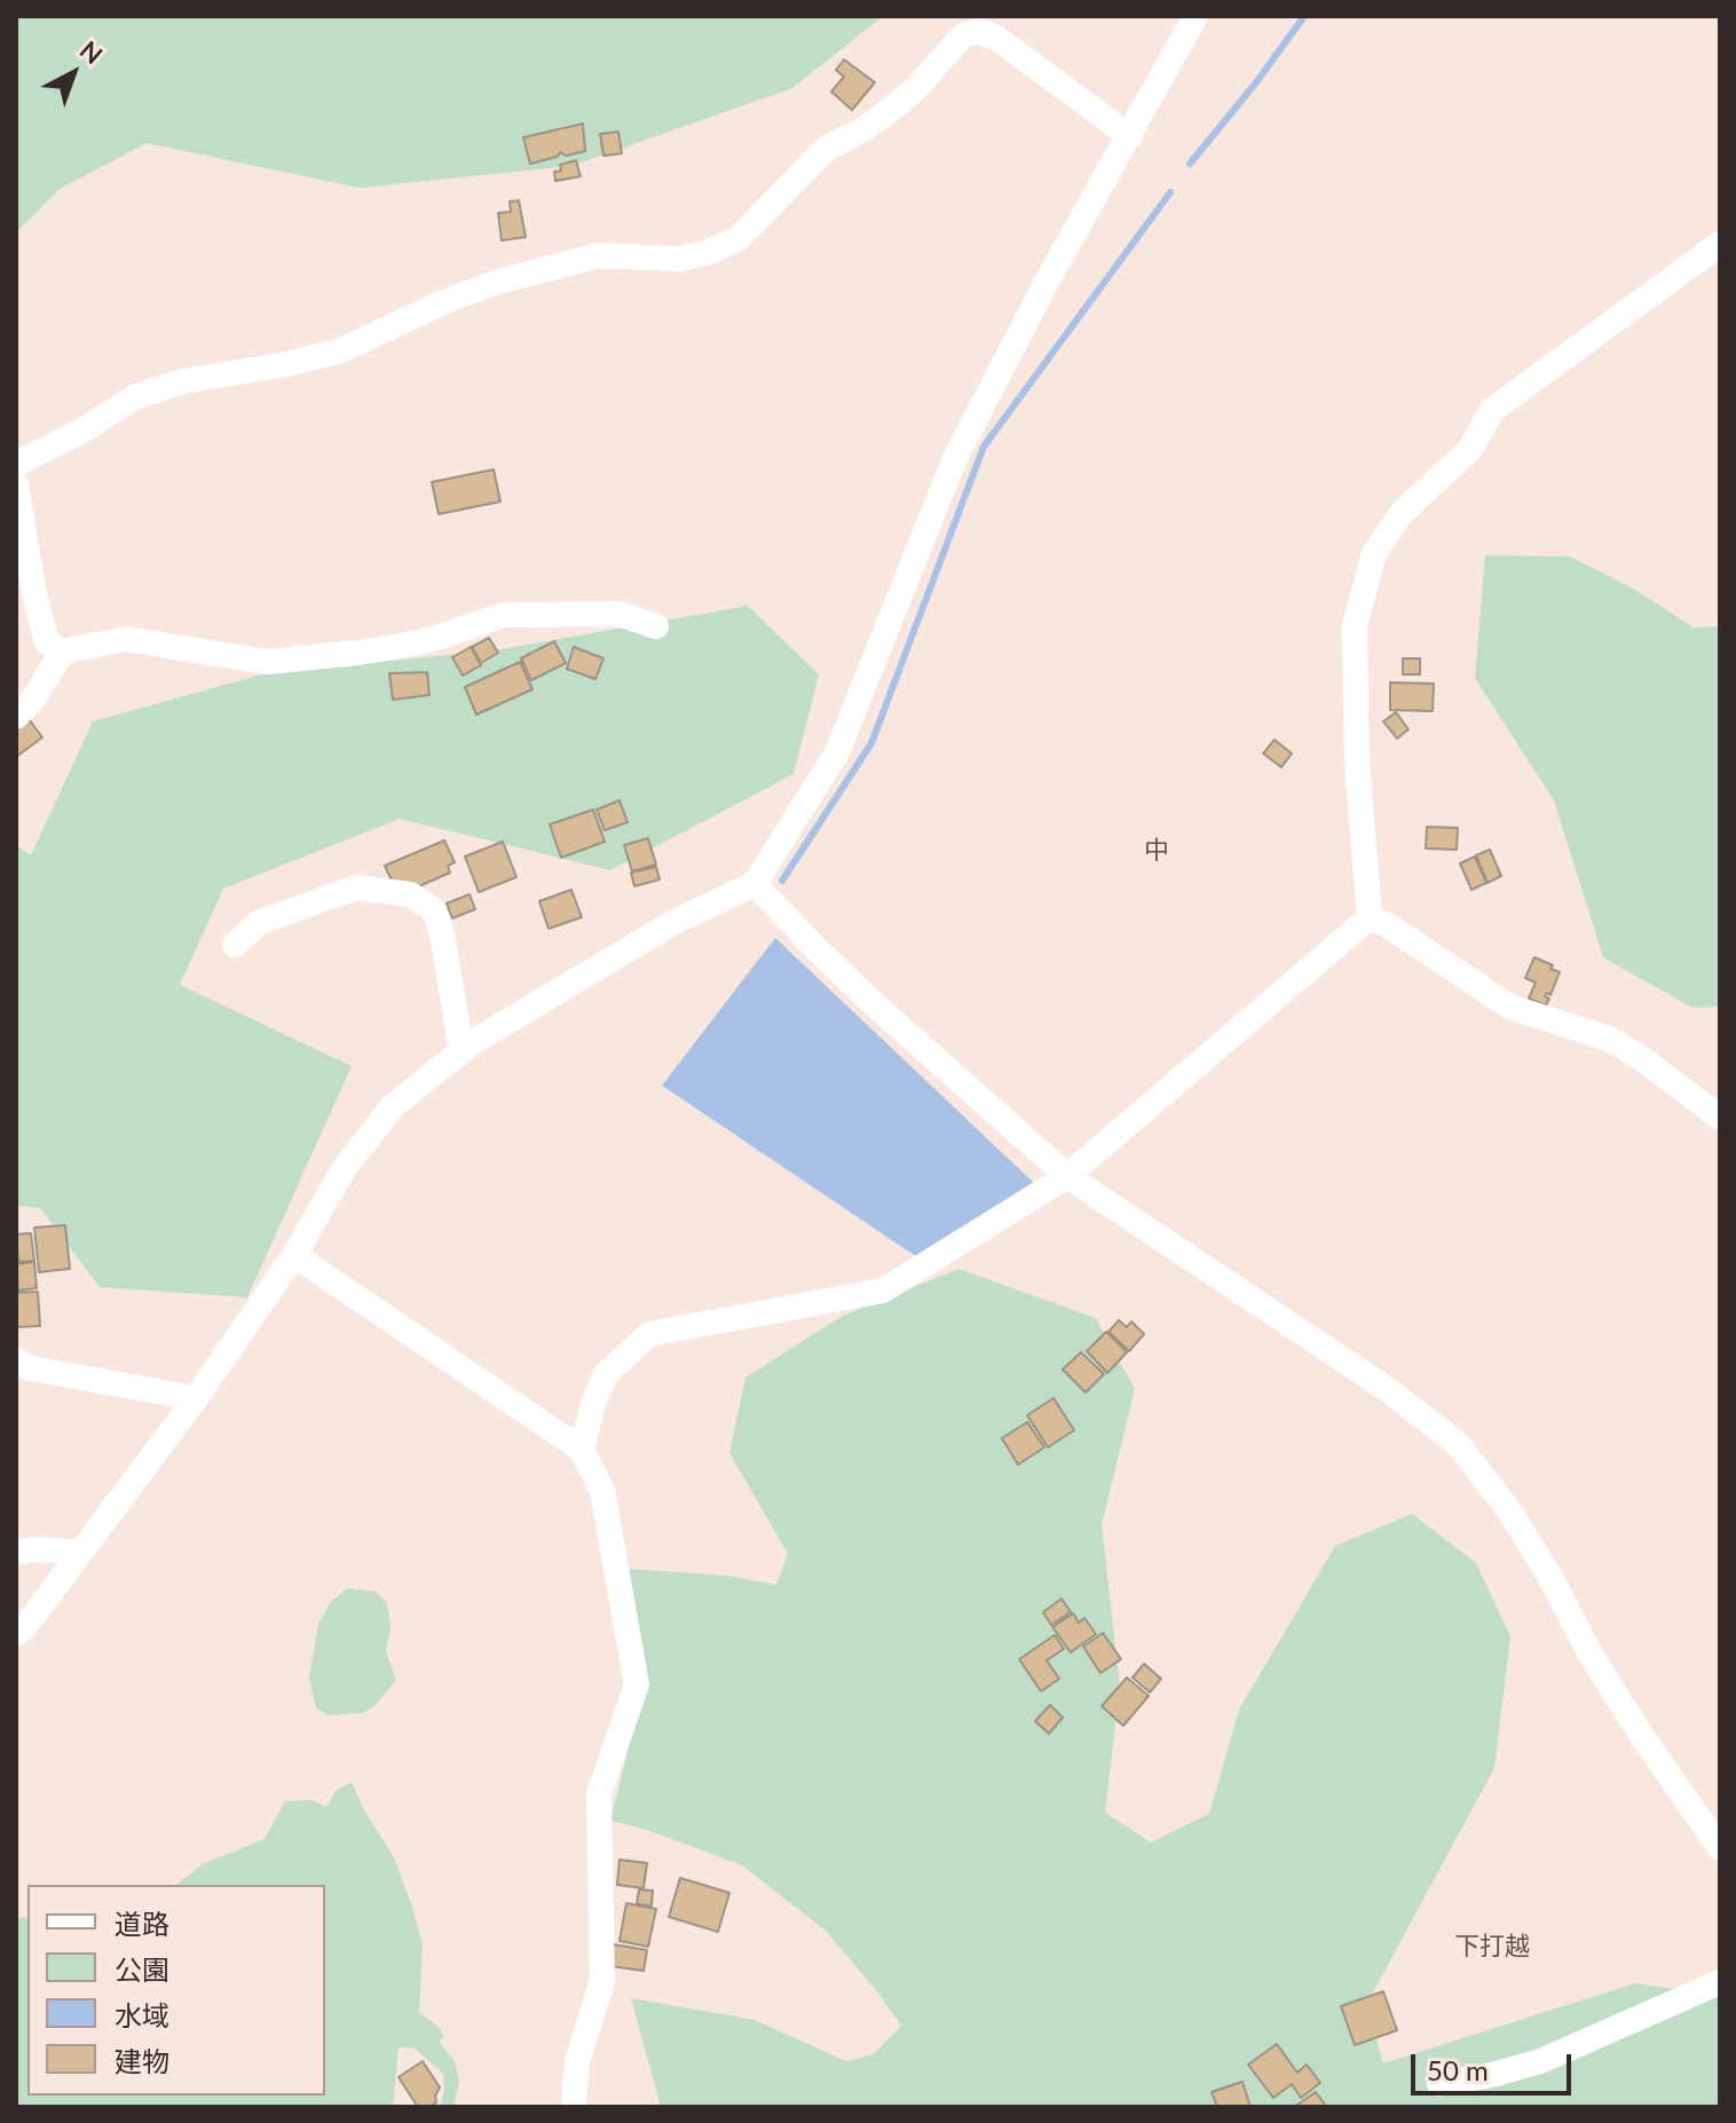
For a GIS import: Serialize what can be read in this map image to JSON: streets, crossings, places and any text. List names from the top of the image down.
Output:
{
  "districts": ["中", "下打越"],
  "legend": [
    "道路",
    "公園",
    "水域",
    "建物"
  ],
  "scale_bar": "50 m",
  "north": "top right"
}
